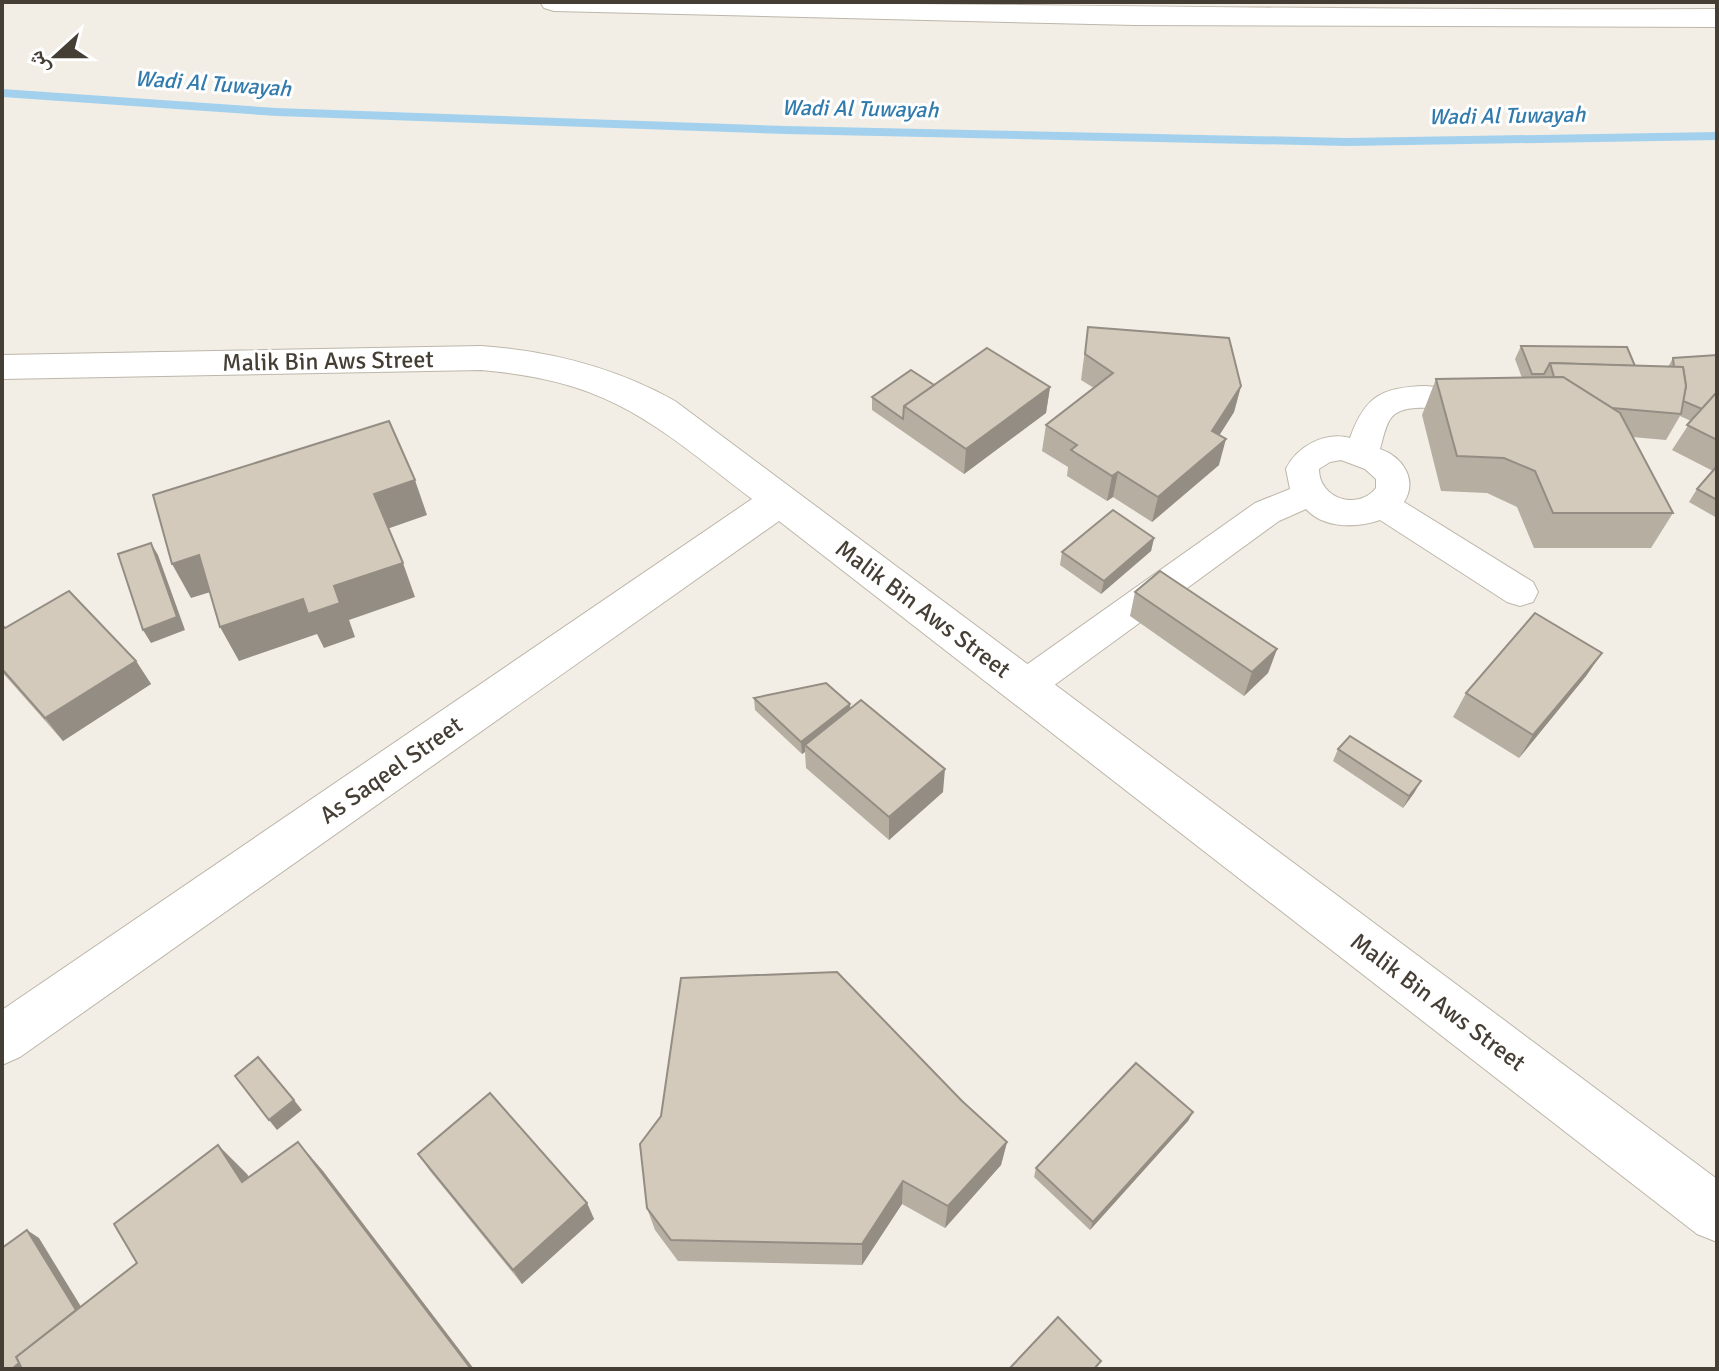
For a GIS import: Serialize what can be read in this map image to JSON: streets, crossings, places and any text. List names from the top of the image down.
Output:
{
  "streets": {
    "street": ["Malik Bin Aws Street", "As Saqeel Street"]
  },
  "crossings": [
    ["Malik Bin Aws Street", "As Saqeel Street"]
  ],
  "water": ["Wadi Al Tuwayah"],
  "north": "left"
}
